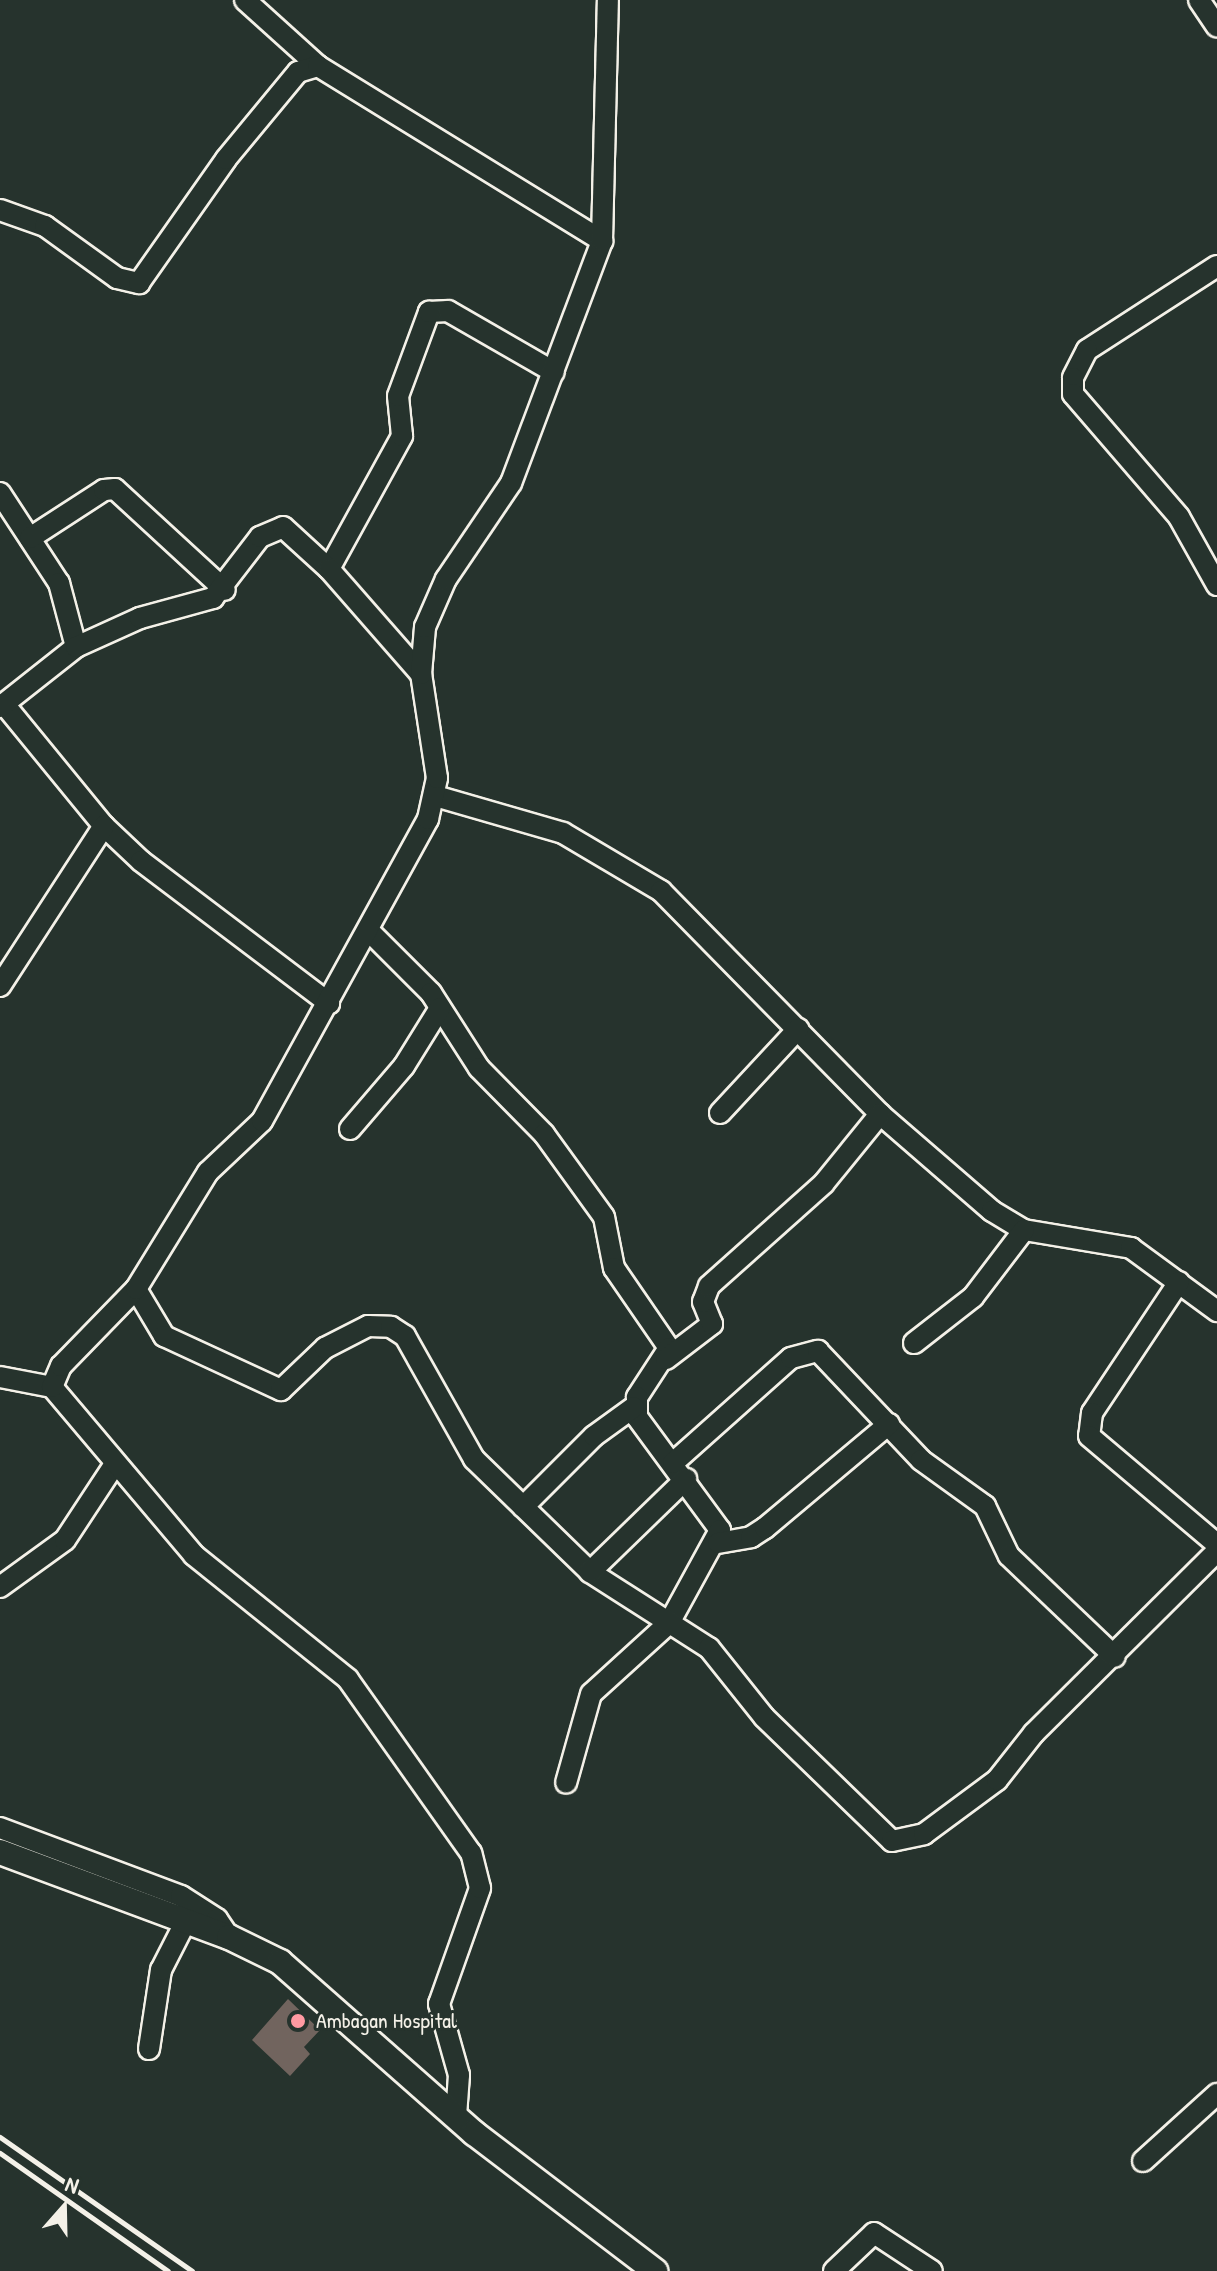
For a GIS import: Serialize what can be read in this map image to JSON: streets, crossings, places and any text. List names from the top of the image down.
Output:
{
  "places": ["Ambagan Hospital"],
  "north": "top"
}
